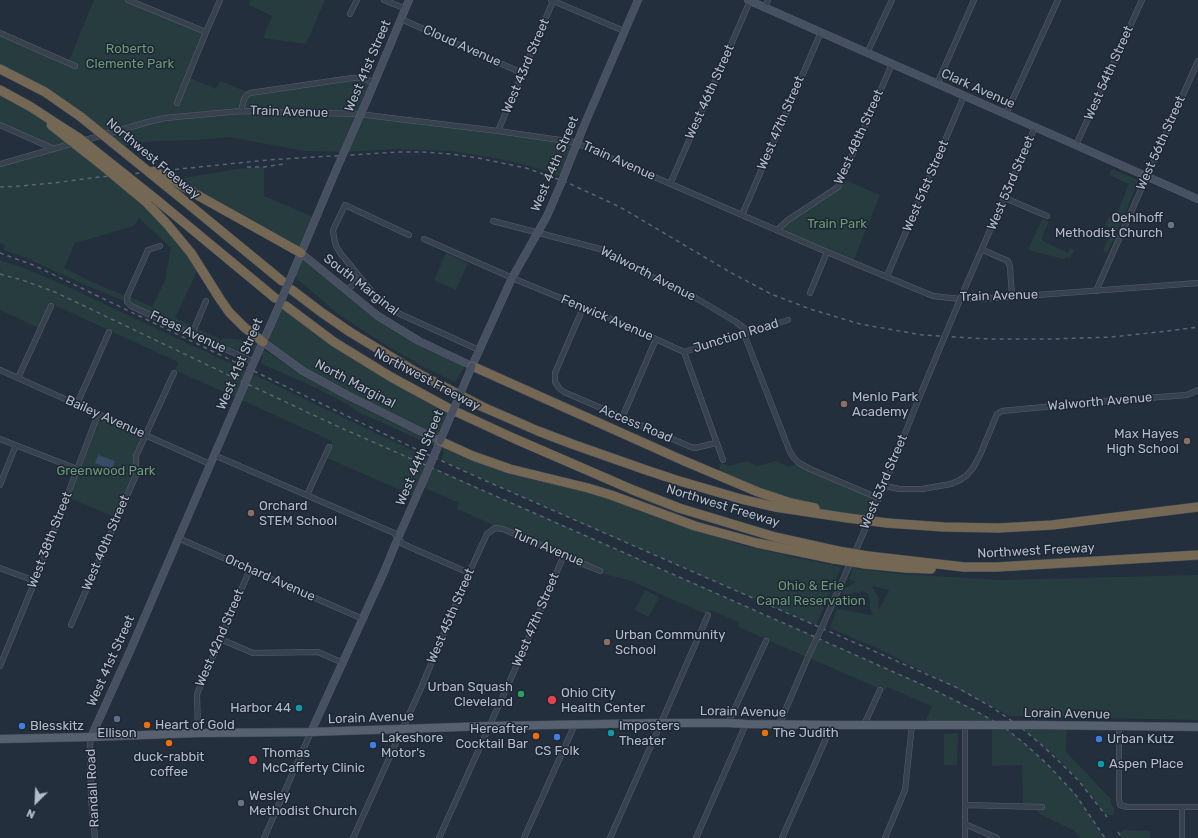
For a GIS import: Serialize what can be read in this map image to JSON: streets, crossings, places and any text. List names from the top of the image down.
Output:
{
  "streets": {
    "highway": ["Northwest Freeway"],
    "main road": ["Lorain Avenue"],
    "street": [
      "Cloud Avenue",
      "West 41st Street",
      "West 43rd Street",
      "West 54th Street",
      "Clark Avenue",
      "West 46th Street",
      "Train Avenue",
      "West 47th Street",
      "West 48th Street",
      "West 56th Street",
      "West 44th Street",
      "West 53rd Street",
      "West 51st Street",
      "Walworth Avenue",
      "South Marginal",
      "Fenwick Avenue",
      "Freas Avenue",
      "Junction Road",
      "North Marginal",
      "Bailey Avenue",
      "Access Road",
      "West 38th Street",
      "West 40th Street",
      "Turn Avenue",
      "Orchard Avenue",
      "West 45th Street",
      "West 42nd Street",
      "Randall Road"
    ]
  },
  "crossings": [
    ["Cloud Avenue", "West 41st Street"],
    ["Cloud Avenue", "West 43rd Street"],
    ["West 41st Street", "South Marginal"],
    ["West 41st Street", "Freas Avenue"],
    ["West 41st Street", "North Marginal"],
    ["West 41st Street", "Bailey Avenue"],
    ["West 41st Street", "Orchard Avenue"],
    ["West 41st Street", "Lorain Avenue"],
    ["West 41st Street", "Randall Road"],
    ["West 43rd Street", "Train Avenue"],
    ["West 54th Street", "Clark Avenue"],
    ["Clark Avenue", "West 46th Street"],
    ["Clark Avenue", "West 47th Street"],
    ["Clark Avenue", "West 48th Street"],
    ["Clark Avenue", "West 56th Street"],
    ["Clark Avenue", "West 53rd Street"],
    ["Clark Avenue", "West 51st Street"],
    ["West 46th Street", "Train Avenue"],
    ["Train Avenue", "West 47th Street"],
    ["Train Avenue", "West 48th Street"],
    ["Train Avenue", "West 56th Street"],
    ["Train Avenue", "West 51st Street"],
    ["West 47th Street", "Turn Avenue"],
    ["West 47th Street", "Lorain Avenue"],
    ["West 44th Street", "South Marginal"],
    ["West 44th Street", "Fenwick Avenue"],
    ["West 44th Street", "North Marginal"],
    ["West 44th Street", "Orchard Avenue"],
    ["West 44th Street", "Lorain Avenue"],
    ["West 53rd Street", "Walworth Avenue"],
    ["West 53rd Street", "Lorain Avenue"],
    ["Walworth Avenue", "Junction Road"],
    ["Fenwick Avenue", "Junction Road"],
    ["Fenwick Avenue", "Access Road"],
    ["Bailey Avenue", "West 38th Street"],
    ["Bailey Avenue", "West 40th Street"],
    ["Turn Avenue", "West 45th Street"],
    ["Orchard Avenue", "West 42nd Street"],
    ["West 45th Street", "Lorain Avenue"],
    ["West 42nd Street", "Lorain Avenue"],
    ["Lorain Avenue", "Randall Road"]
  ],
  "parks": [
    "Roberto Clemente Park",
    "Train Park",
    "Greenwood Park",
    "Ohio & Erie Canal Reservation"
  ],
  "places": [
    "Oehlhoff Methodist Church",
    "Menlo Park Academy",
    "Max Hayes High School",
    "Orchard STEM School",
    "Urban Community School",
    "Urban Squash Cleveland",
    "Ohio City Health Center",
    "Harbor 44",
    "Ellison",
    "Heart of Gold",
    "Blesskitz",
    "Imposters Theater",
    "The Judith",
    "Hereafter Cocktail Bar",
    "CS Folk",
    "Urban Kutz",
    "duck-rabbit coffee",
    "Lakeshore Motor's",
    "Thomas McCafferty Clinic",
    "Aspen Place",
    "Wesley Methodist Church"
  ],
  "north": "bottom left"
}
